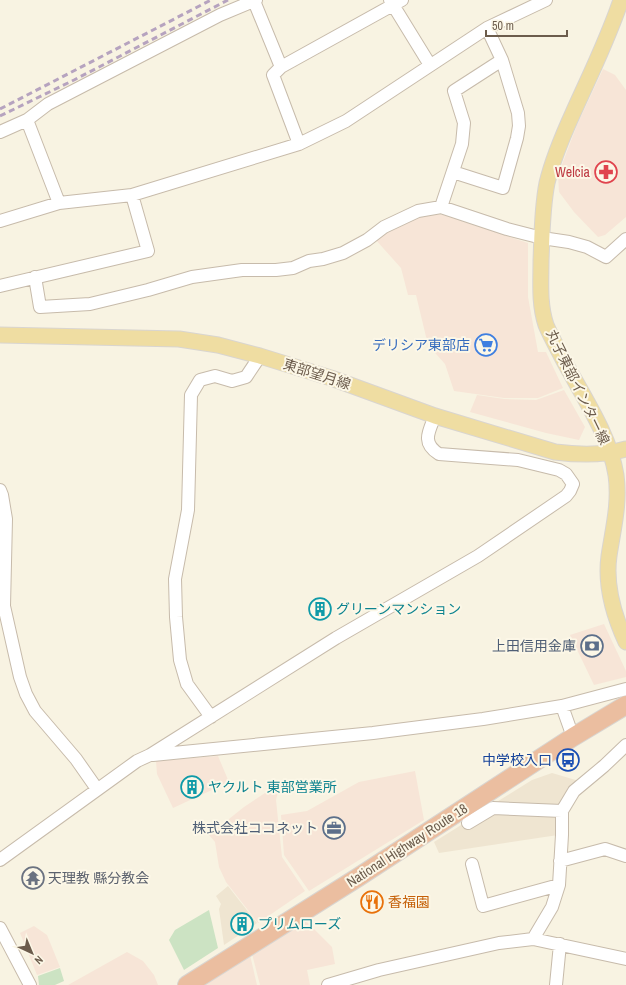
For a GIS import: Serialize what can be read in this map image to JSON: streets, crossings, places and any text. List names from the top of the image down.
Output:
{
  "streets": {
    "highway": ["National Highway Route 18"],
    "main road": ["東部望月線", "丸子東部インター線"]
  },
  "crossings": [
    ["東部望月線", "丸子東部インター線"]
  ],
  "places": {
    "pharmacy": ["Welcia"],
    "supermarket": ["デリシア東部店"],
    "building": ["グリーンマンション", "ヤクルト 東部営業所", "プリムローズ"],
    "bank": ["上田信用金庫"],
    "bus stop": ["中学校入口"],
    "office": ["株式会社ココネット"],
    "temple": ["天理教 縣分教会"],
    "restaurant": ["香福園"]
  },
  "scale_bar": "50 m",
  "north": "bottom right"
}
